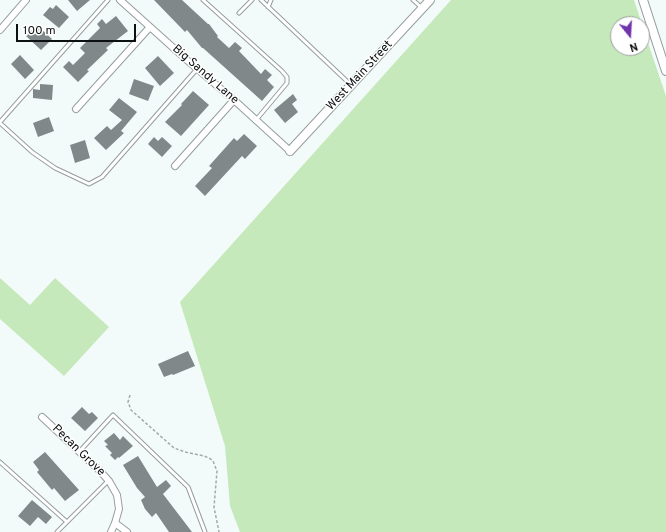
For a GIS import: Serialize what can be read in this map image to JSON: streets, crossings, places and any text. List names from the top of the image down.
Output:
{
  "streets": {
    "street": ["Big Sandy Lane", "West Main Street", "Pecan Grove"]
  },
  "crossings": [
    ["Big Sandy Lane", "West Main Street"]
  ],
  "scale_bar": "100 m",
  "north": "bottom"
}
